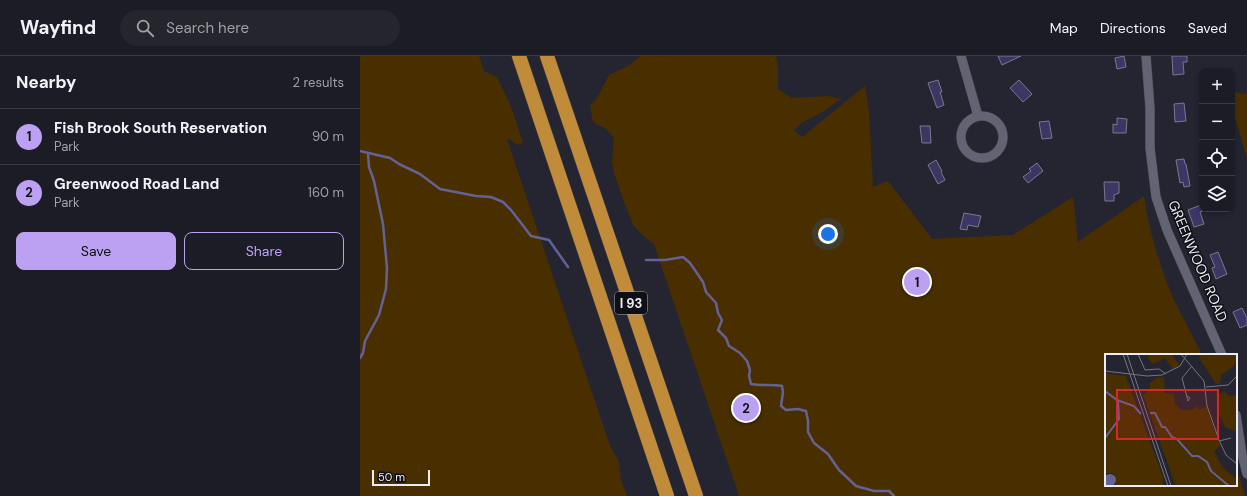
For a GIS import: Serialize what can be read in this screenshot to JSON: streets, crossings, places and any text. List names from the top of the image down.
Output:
{
  "streets": {
    "highway": ["I 93"],
    "street": ["GREENWOOD ROAD"]
  },
  "scale_bar": "50 m",
  "page": {
    "header": "Wayfind",
    "search": "Search here",
    "nav": ["Map", "Directions", "Saved"],
    "heading": ["Nearby", "2 results"],
    "map_buttons": ["+", "−"],
    "list": [
      {
        "mark": "1",
        "name": "Fish Brook South Reservation",
        "note": "Park",
        "value": "90 m"
      },
      {
        "mark": "2",
        "name": "Greenwood Road Land",
        "note": "Park",
        "value": "160 m"
      }
    ],
    "buttons": ["Save", "Share"],
    "pins": ["1", "2"],
    "scale": "50 m"
  }
}
